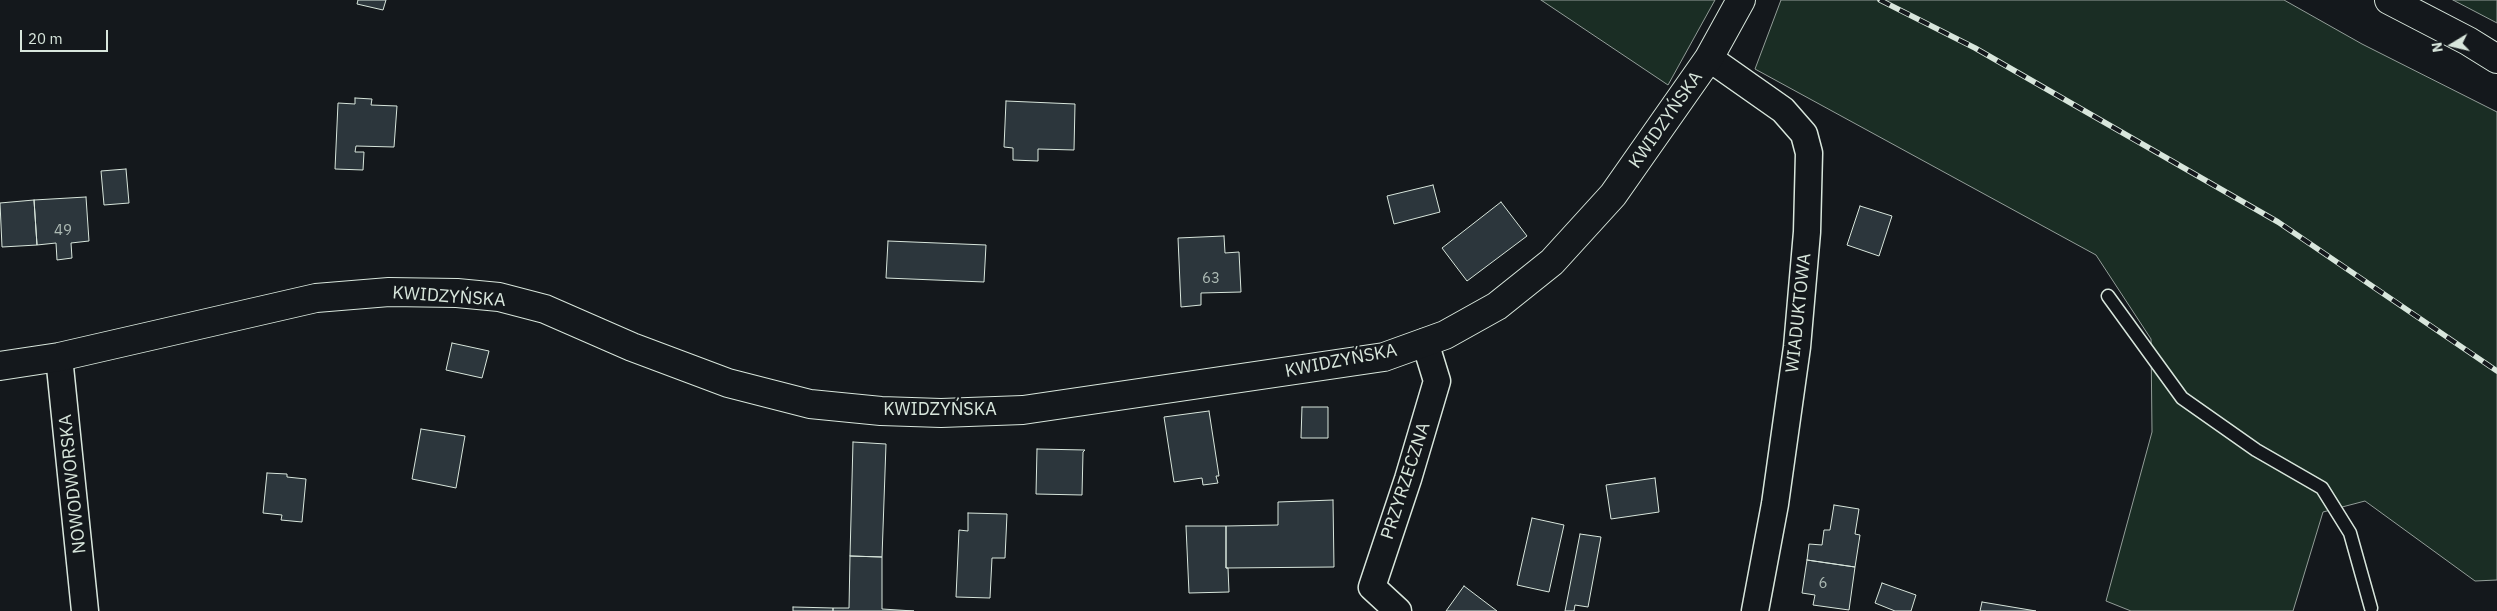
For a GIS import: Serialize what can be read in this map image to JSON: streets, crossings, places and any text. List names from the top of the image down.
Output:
{
  "streets": {
    "street": [
      "KWIDZYŃSKA",
      "WIADUKTOWA",
      "PRZYRZECZNA",
      "NOWODWORSKA"
    ]
  },
  "crossings": [
    ["KWIDZYŃSKA", "WIADUKTOWA"],
    ["KWIDZYŃSKA", "PRZYRZECZNA"],
    ["KWIDZYŃSKA", "NOWODWORSKA"]
  ],
  "house_numbers": ["49", "63", "6"],
  "scale_bar": "20 m",
  "north": "left"
}
